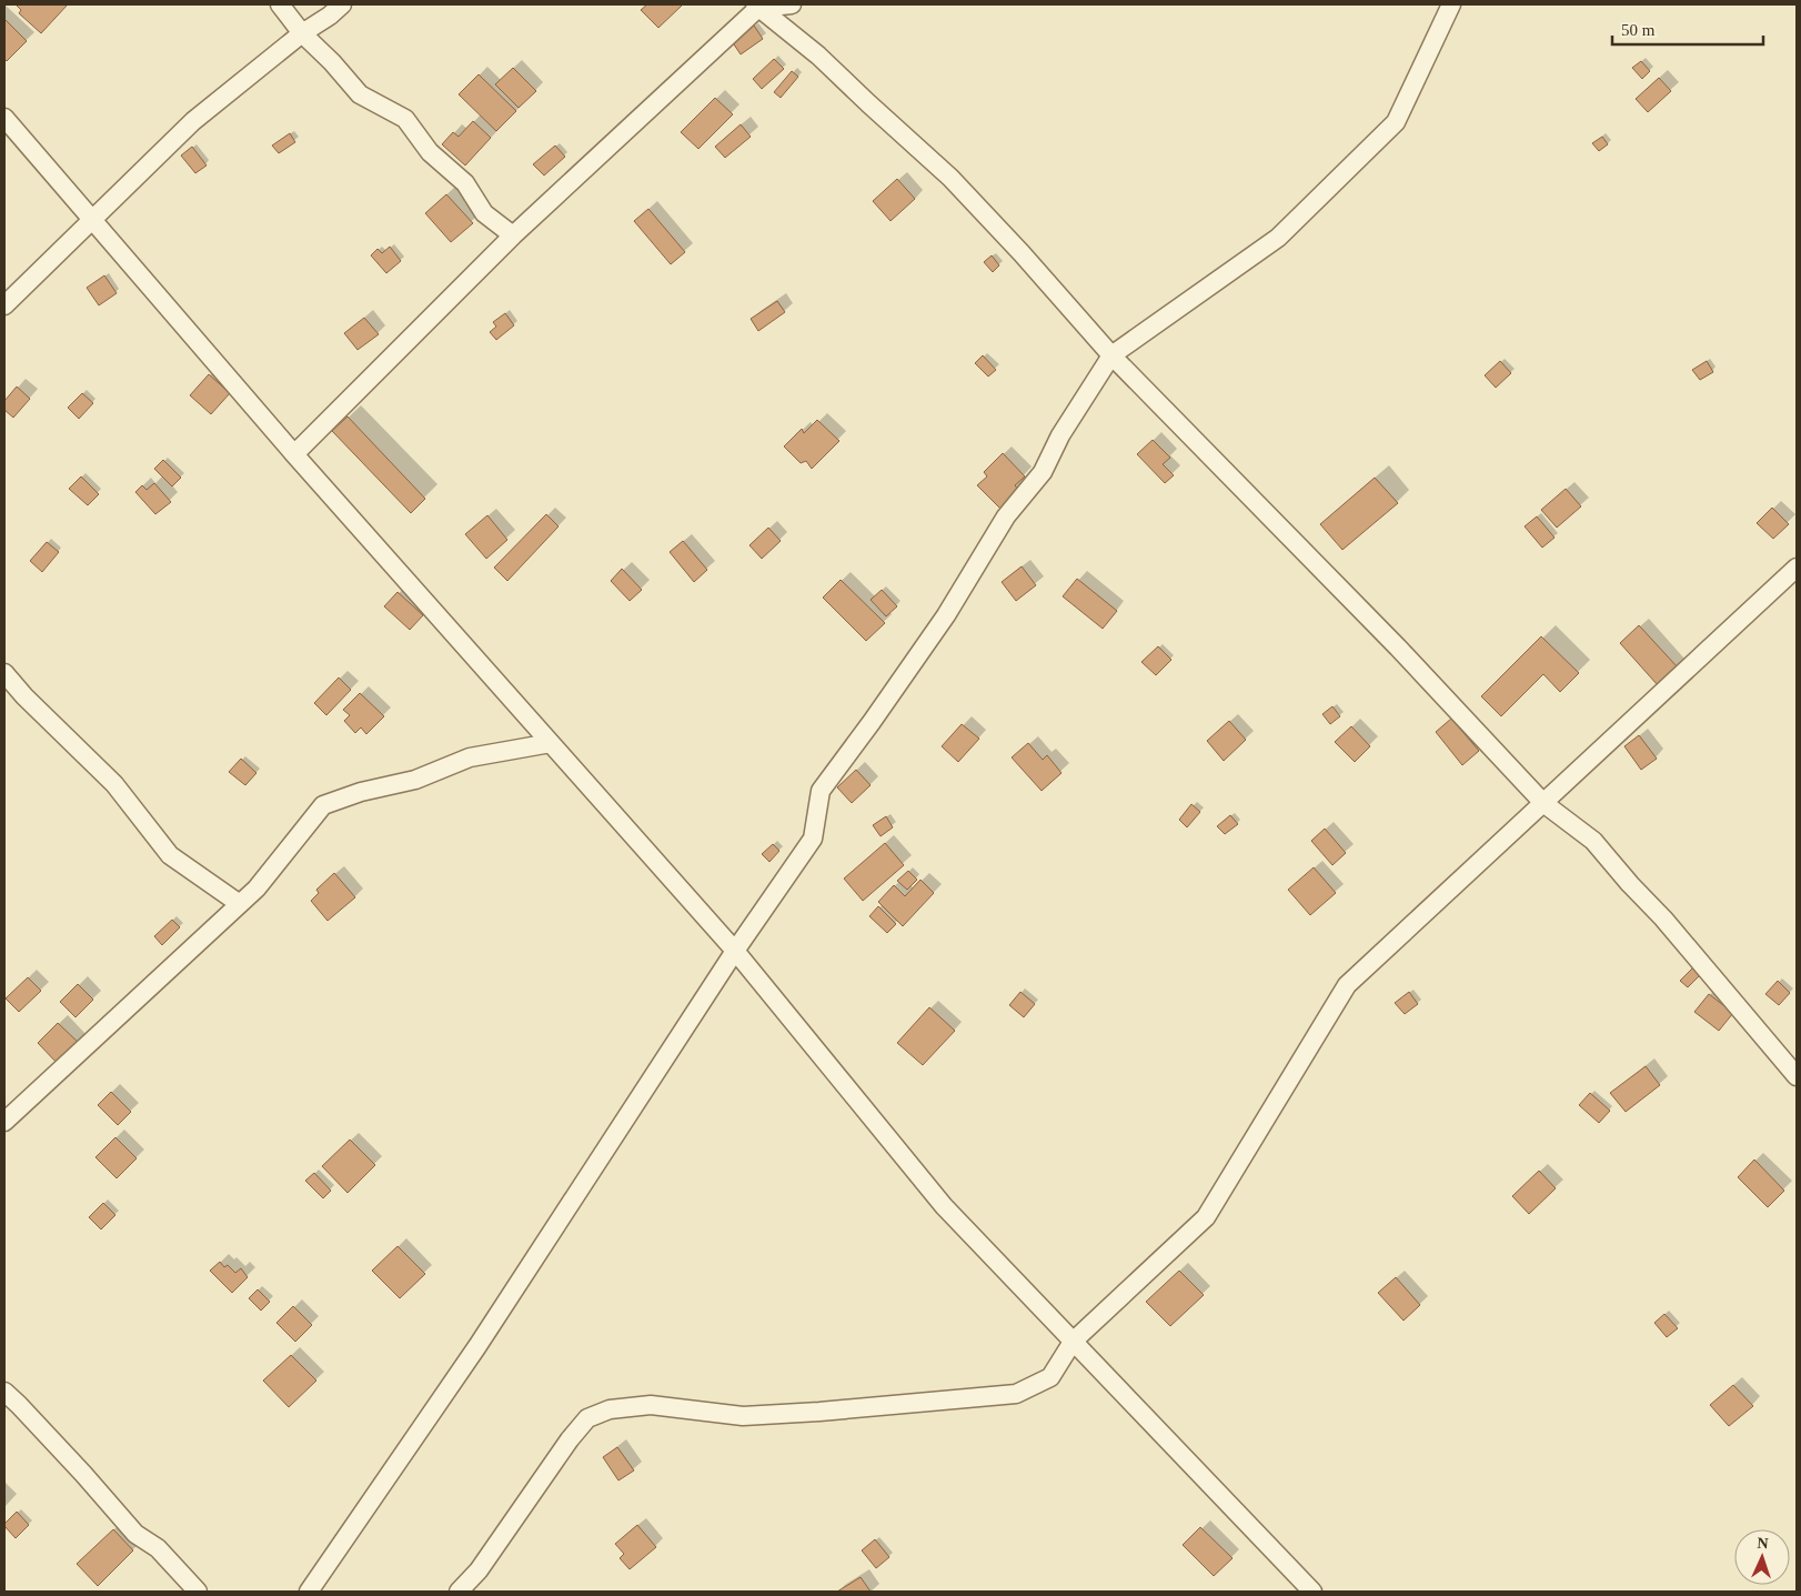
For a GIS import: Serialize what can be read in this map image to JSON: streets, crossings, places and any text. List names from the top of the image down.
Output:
{
  "scale_bar": "50 m",
  "north": "top"
}
